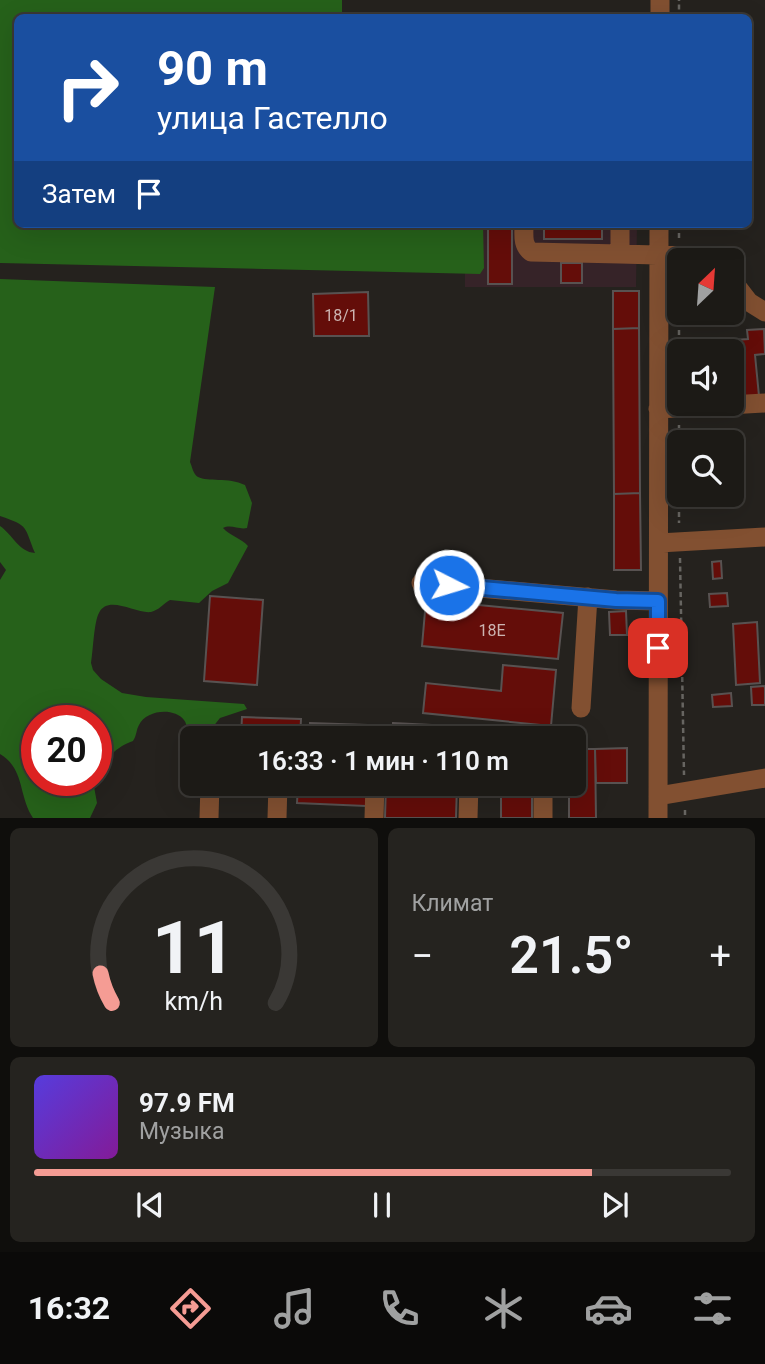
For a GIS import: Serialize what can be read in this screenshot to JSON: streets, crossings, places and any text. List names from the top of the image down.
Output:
{
  "house_numbers": ["18/1", "18Е"],
  "north": "top right",
  "page": {
    "turn": ["90 m", "улица Гастелло"],
    "then": "Затем",
    "limit": "20",
    "trip": "16:33 · 1 мин · 110 m",
    "tile": "Климат",
    "heat": ["−", "21.5°", "+"],
    "song": ["97.9 FM", "Музыка"],
    "tabs": "16:32",
    "gauge": ["11", "km/h"]
  }
}
